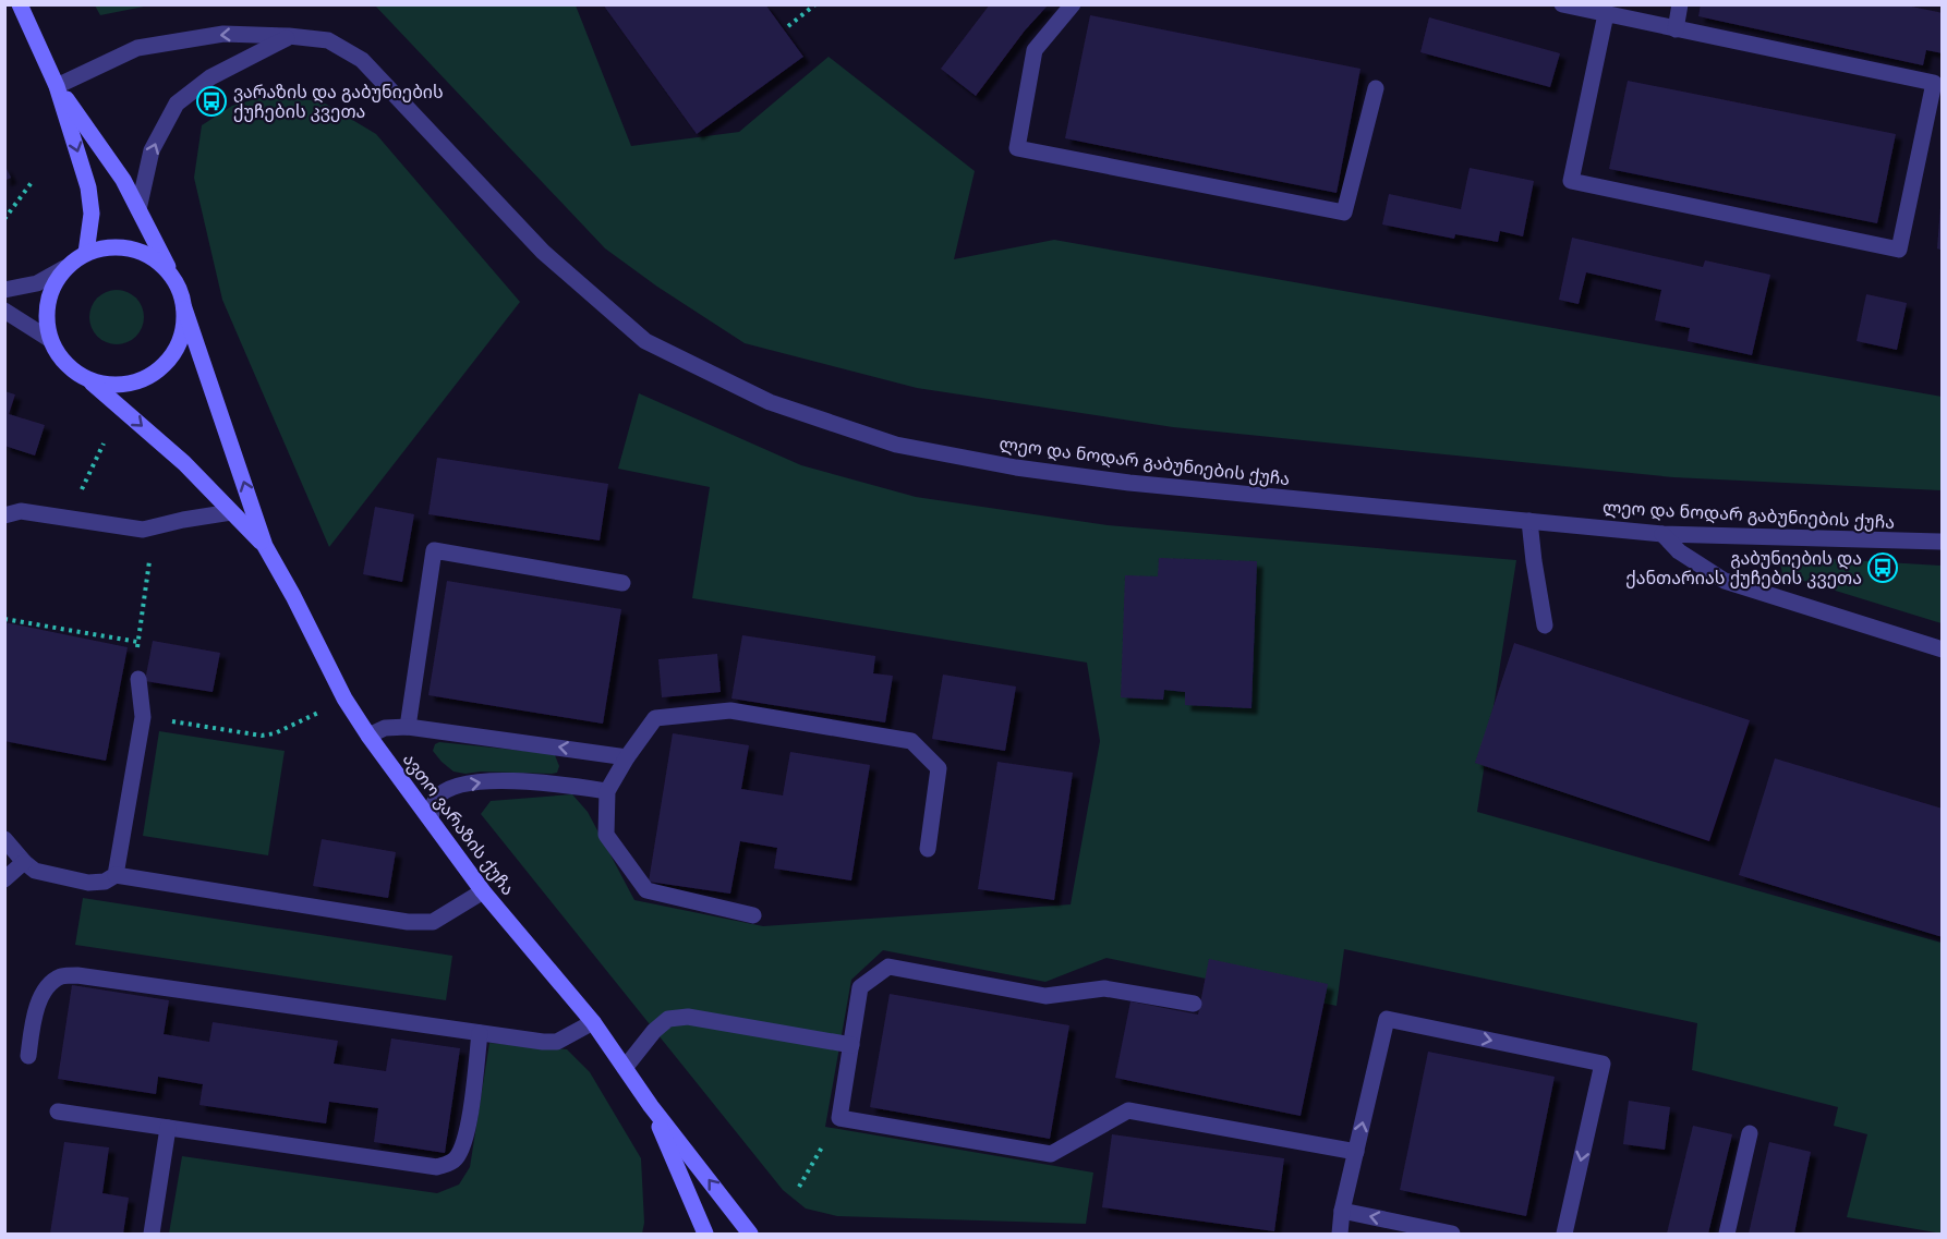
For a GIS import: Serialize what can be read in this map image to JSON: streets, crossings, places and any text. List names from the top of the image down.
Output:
{
  "streets": {
    "street": ["ლეო და ნოდარ გაბუნიების ქუჩა", "ავთო ვარაზის ქუჩა"]
  },
  "places": {
    "bus stop": ["ვარაზის და გაბუნიების ქუჩების კვეთა", "გაბუნიების და ქანთარიას ქუჩების კვეთა"]
  }
}
